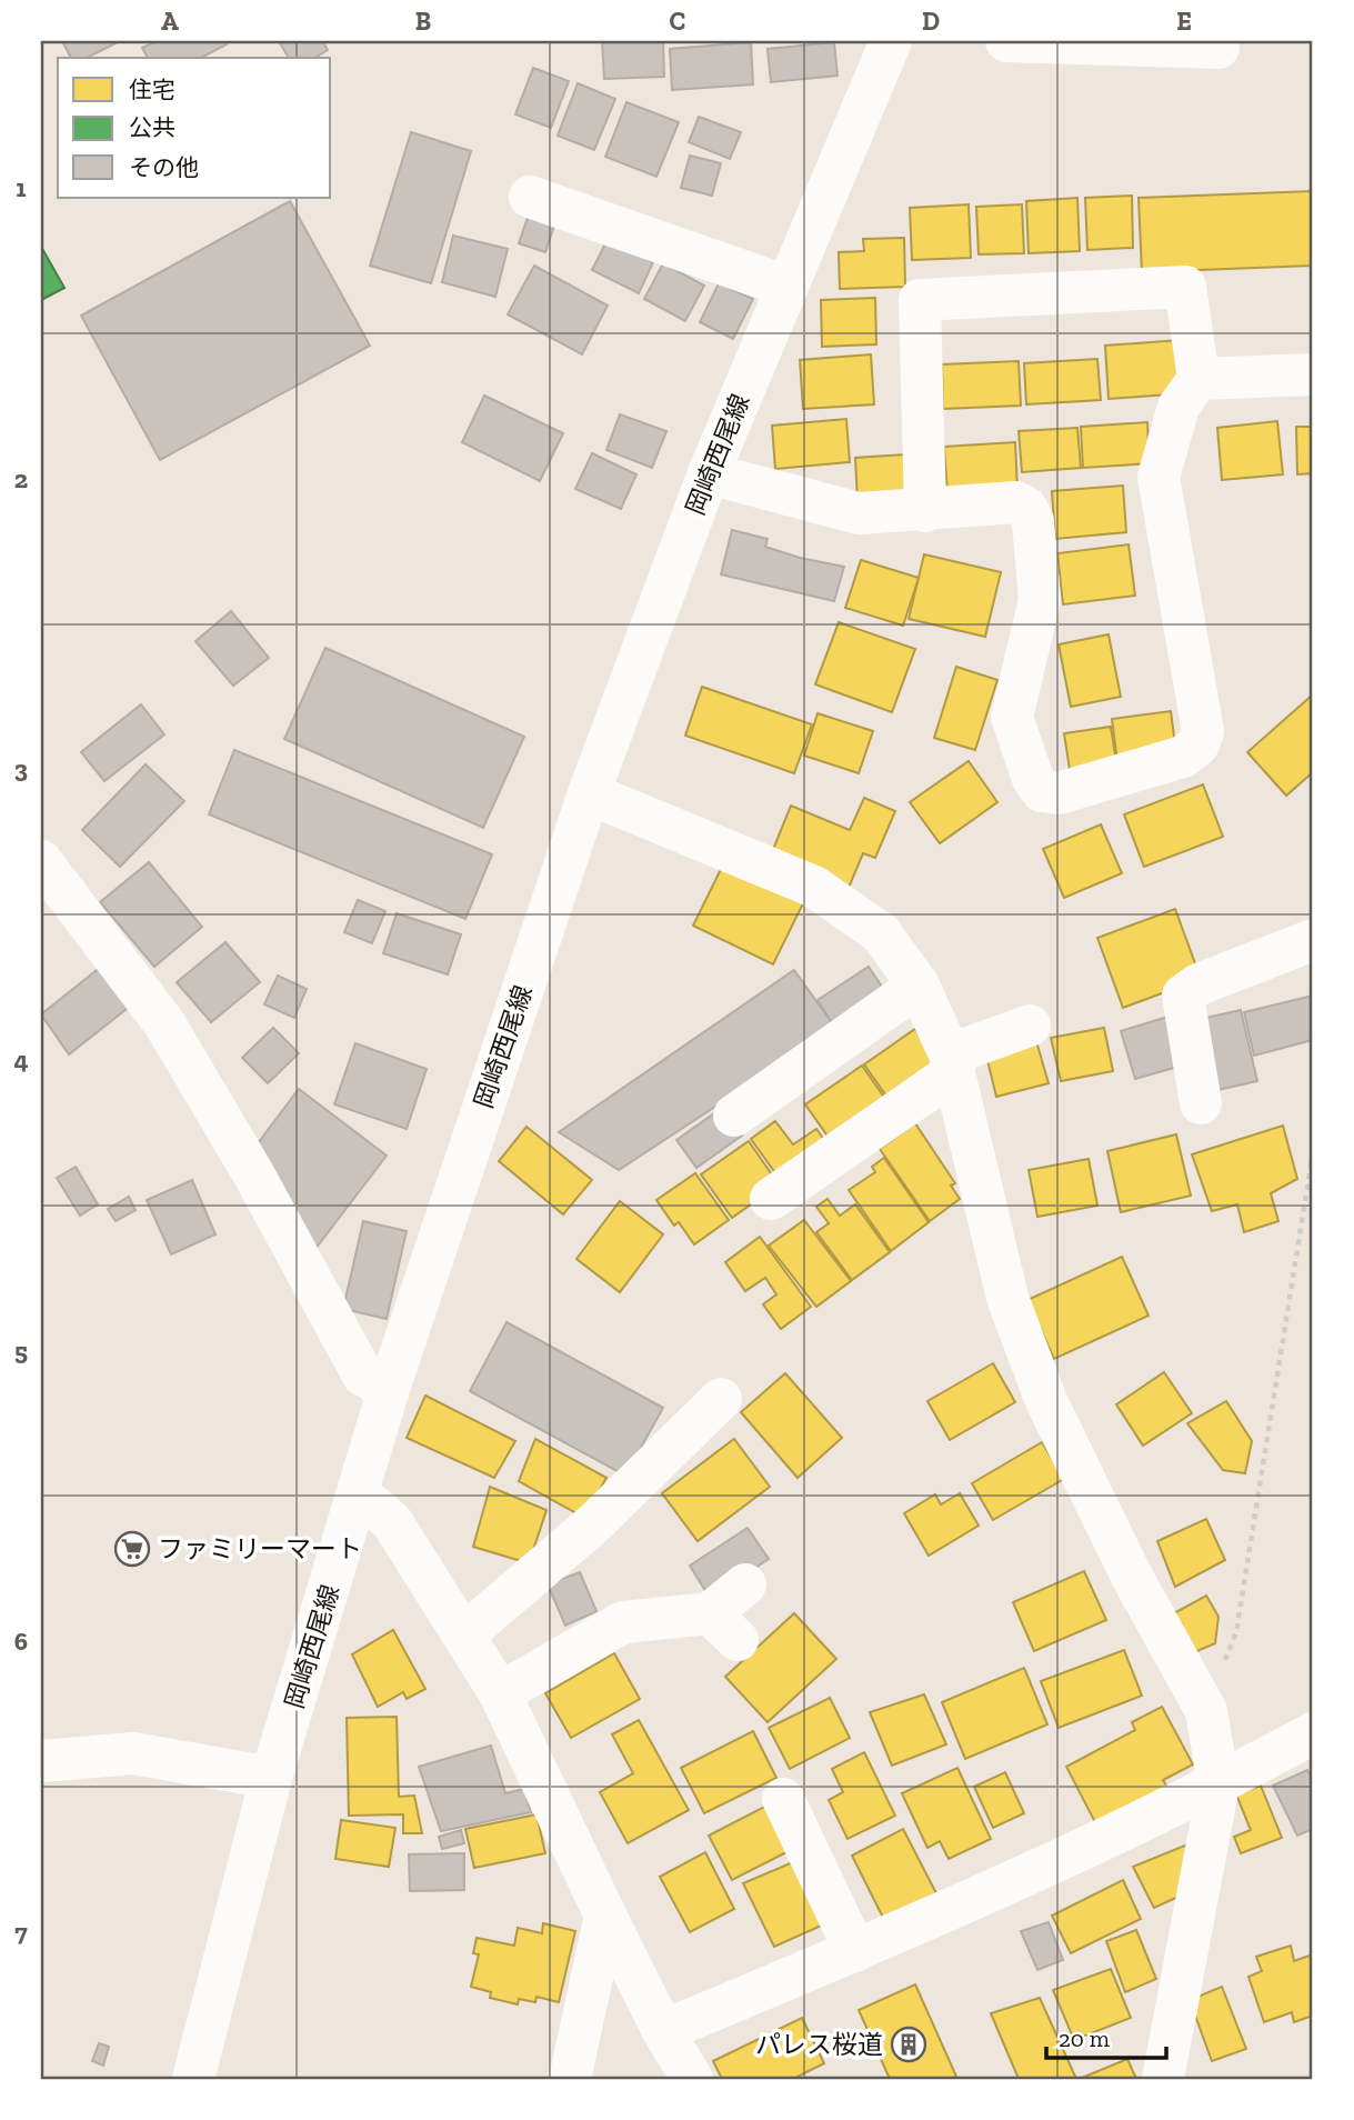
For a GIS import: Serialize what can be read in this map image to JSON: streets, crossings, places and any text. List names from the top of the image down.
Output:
{
  "streets": {
    "street": ["岡崎西尾線"]
  },
  "places": {
    "supermarket": ["ファミリーマート"],
    "building": ["パレス桜道"]
  },
  "legend": ["住宅", "公共", "その他"],
  "scale_bar": "20 m",
  "grid": {
    "columns": [
      "A",
      "B",
      "C",
      "D",
      "E"
    ],
    "rows": [
      "1",
      "2",
      "3",
      "4",
      "5",
      "6",
      "7"
    ]
  }
}
